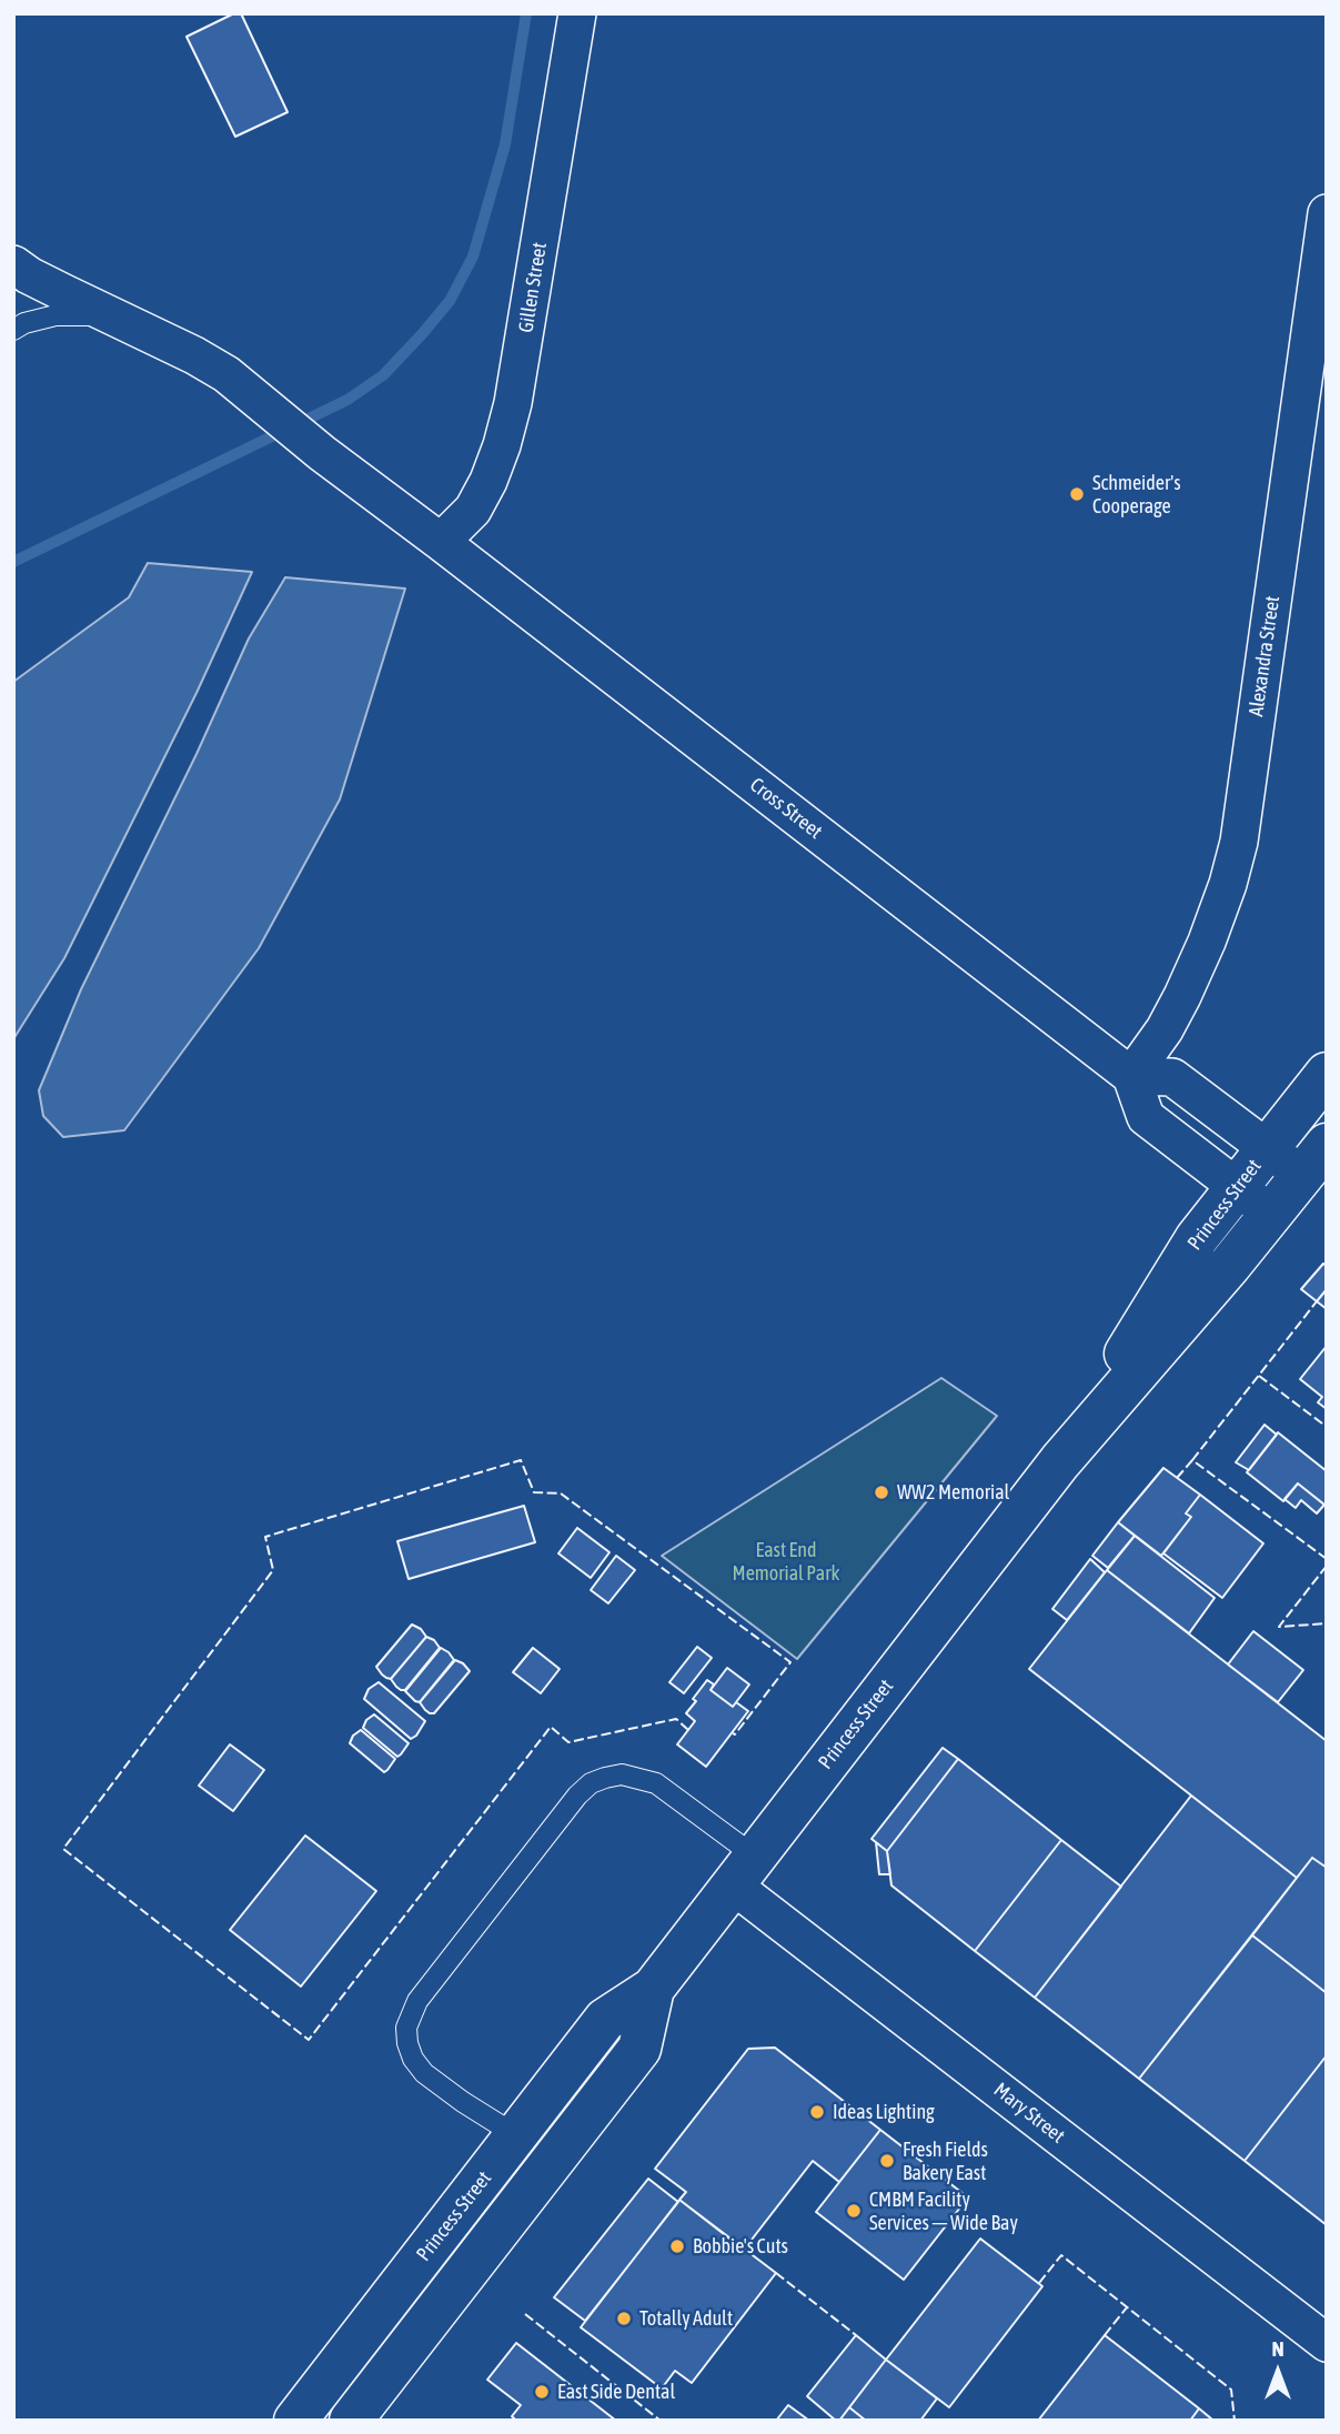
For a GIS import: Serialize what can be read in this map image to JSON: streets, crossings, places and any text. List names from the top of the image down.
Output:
{
  "streets": {
    "main road": ["Princess Street"],
    "street": [
      "Gillen Street",
      "Alexandra Street",
      "Cross Street",
      "Mary Street"
    ]
  },
  "crossings": [
    ["Gillen Street", "Cross Street"],
    ["Alexandra Street", "Cross Street"],
    ["Princess Street", "Mary Street"]
  ],
  "parks": ["East End Memorial Park"],
  "places": [
    "Schmeider's Cooperage",
    "WW2 Memorial",
    "Ideas Lighting",
    "Fresh Fields Bakery East",
    "CMBM Facility Services — Wide Bay",
    "Bobbie's Cuts",
    "Totally Adult",
    "East Side Dental"
  ],
  "north": "top"
}
